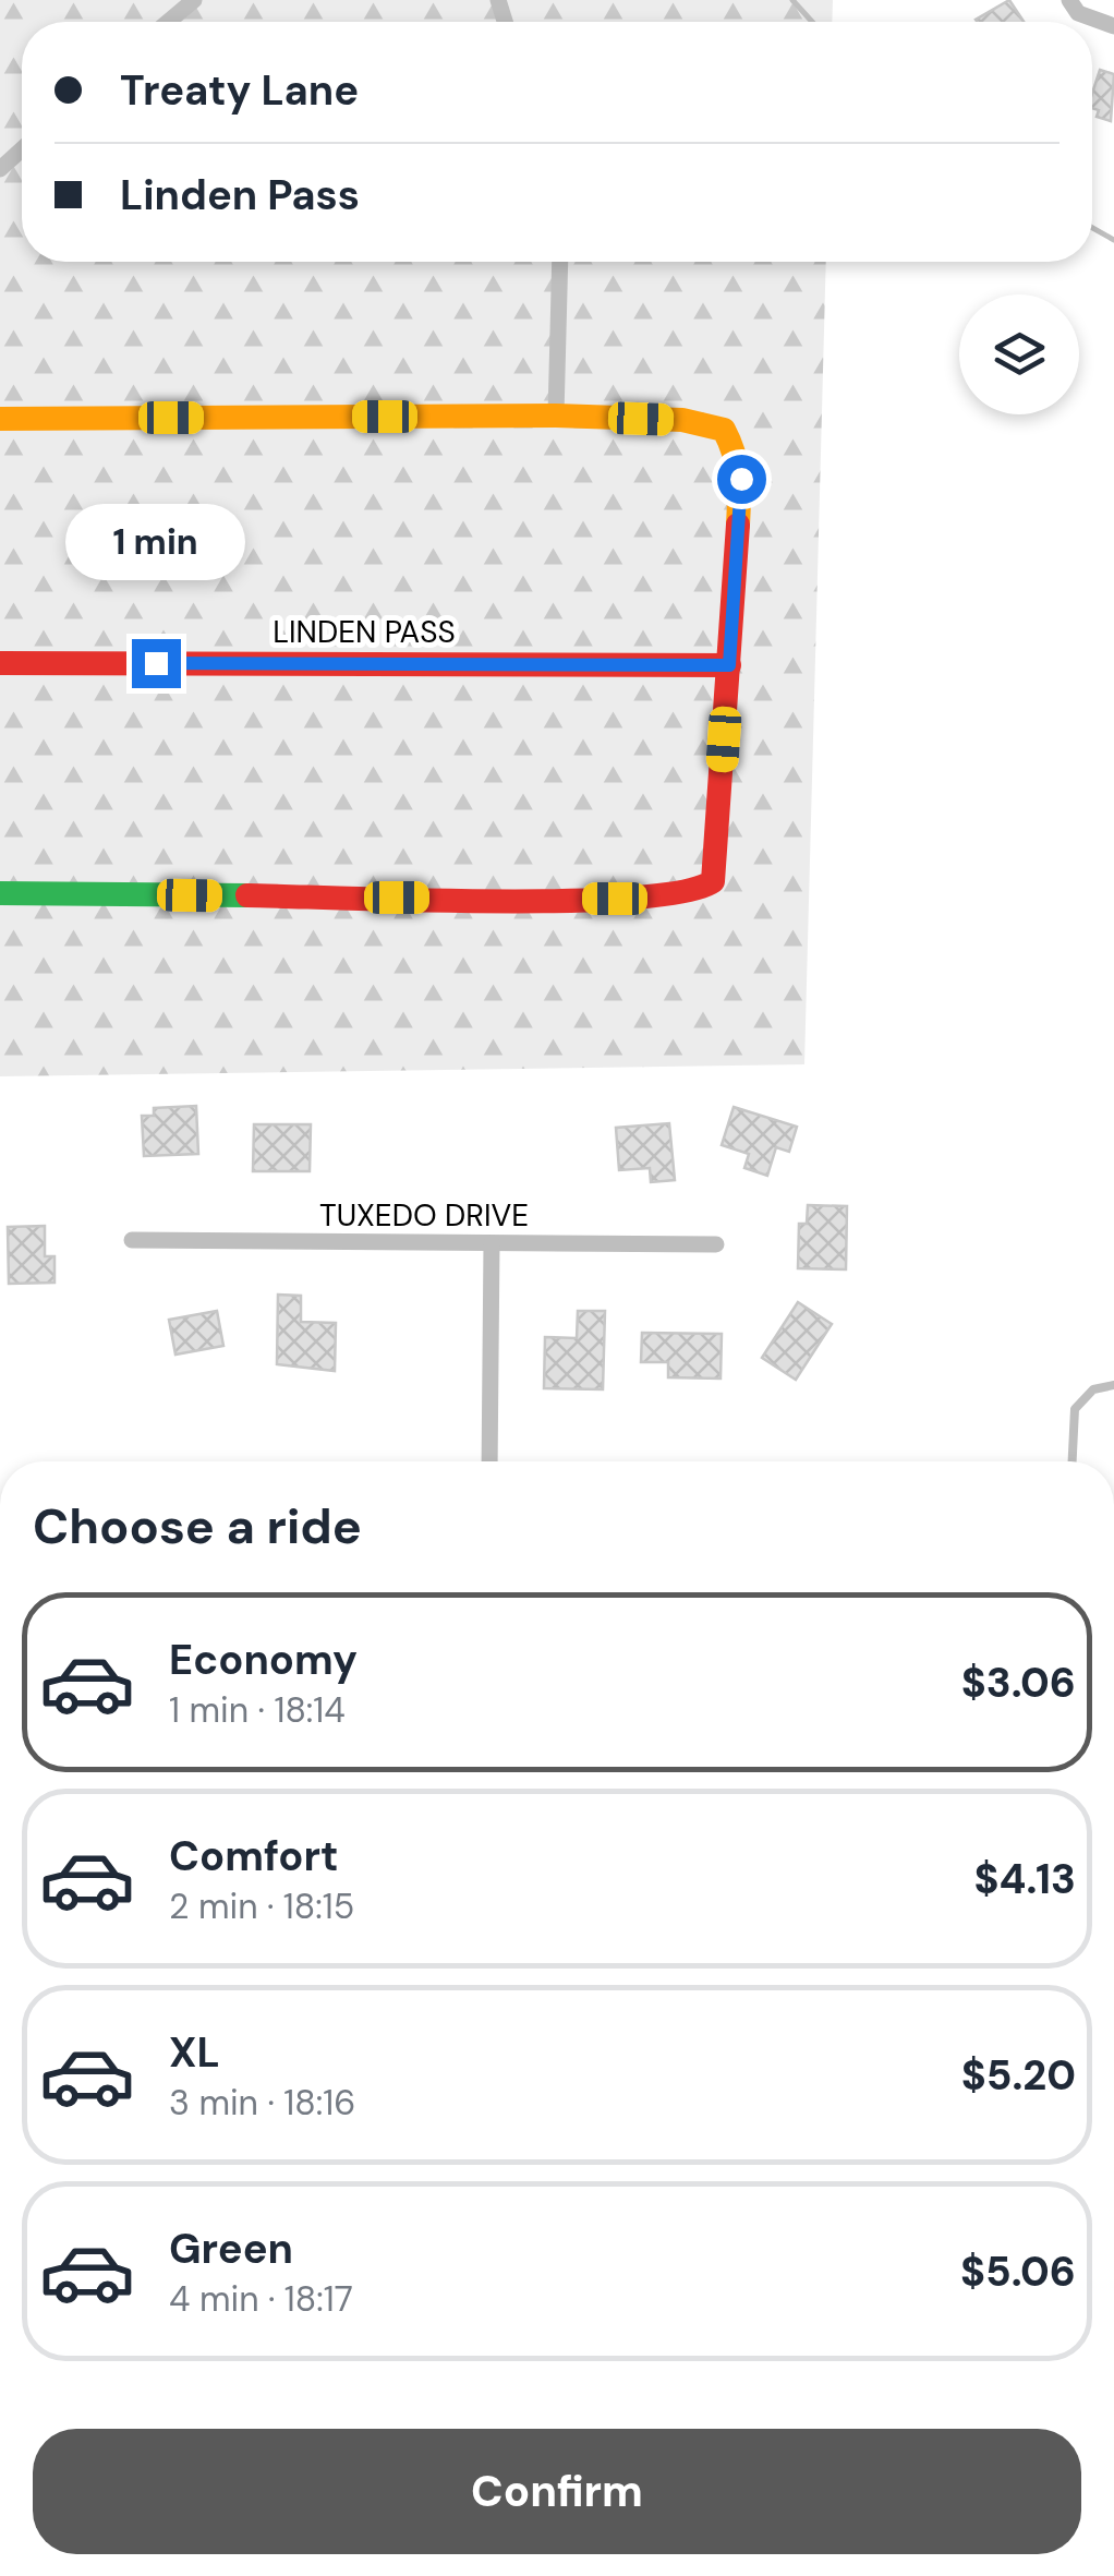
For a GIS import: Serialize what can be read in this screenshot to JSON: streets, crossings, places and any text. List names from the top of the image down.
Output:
{
  "streets": {
    "street": ["LINDEN PASS", "TUXEDO DRIVE"]
  },
  "page": {
    "banner": ["Treaty Lane", "Linden Pass"],
    "bubble": "1 min",
    "heading": "Choose a ride",
    "list": [
      {
        "name": "Economy",
        "note": "1 min · 18:14",
        "value": "$3.06"
      },
      {
        "name": "Comfort",
        "note": "2 min · 18:15",
        "value": "$4.13"
      },
      {
        "name": "XL",
        "note": "3 min · 18:16",
        "value": "$5.20"
      },
      {
        "name": "Green",
        "note": "4 min · 18:17",
        "value": "$5.06"
      }
    ],
    "buttons": "Confirm"
  }
}
